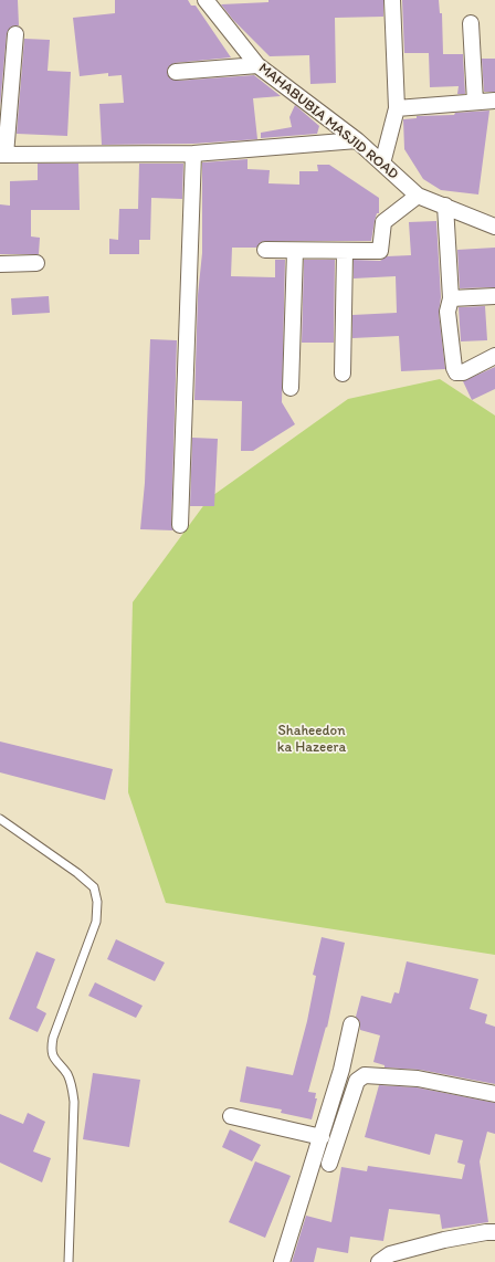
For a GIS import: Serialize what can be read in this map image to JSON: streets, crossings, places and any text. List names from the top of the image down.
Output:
{
  "streets": {
    "street": ["MAHABUBIA MASJID ROAD"]
  },
  "parks": ["Shaheedon ka Hazeera"]
}
